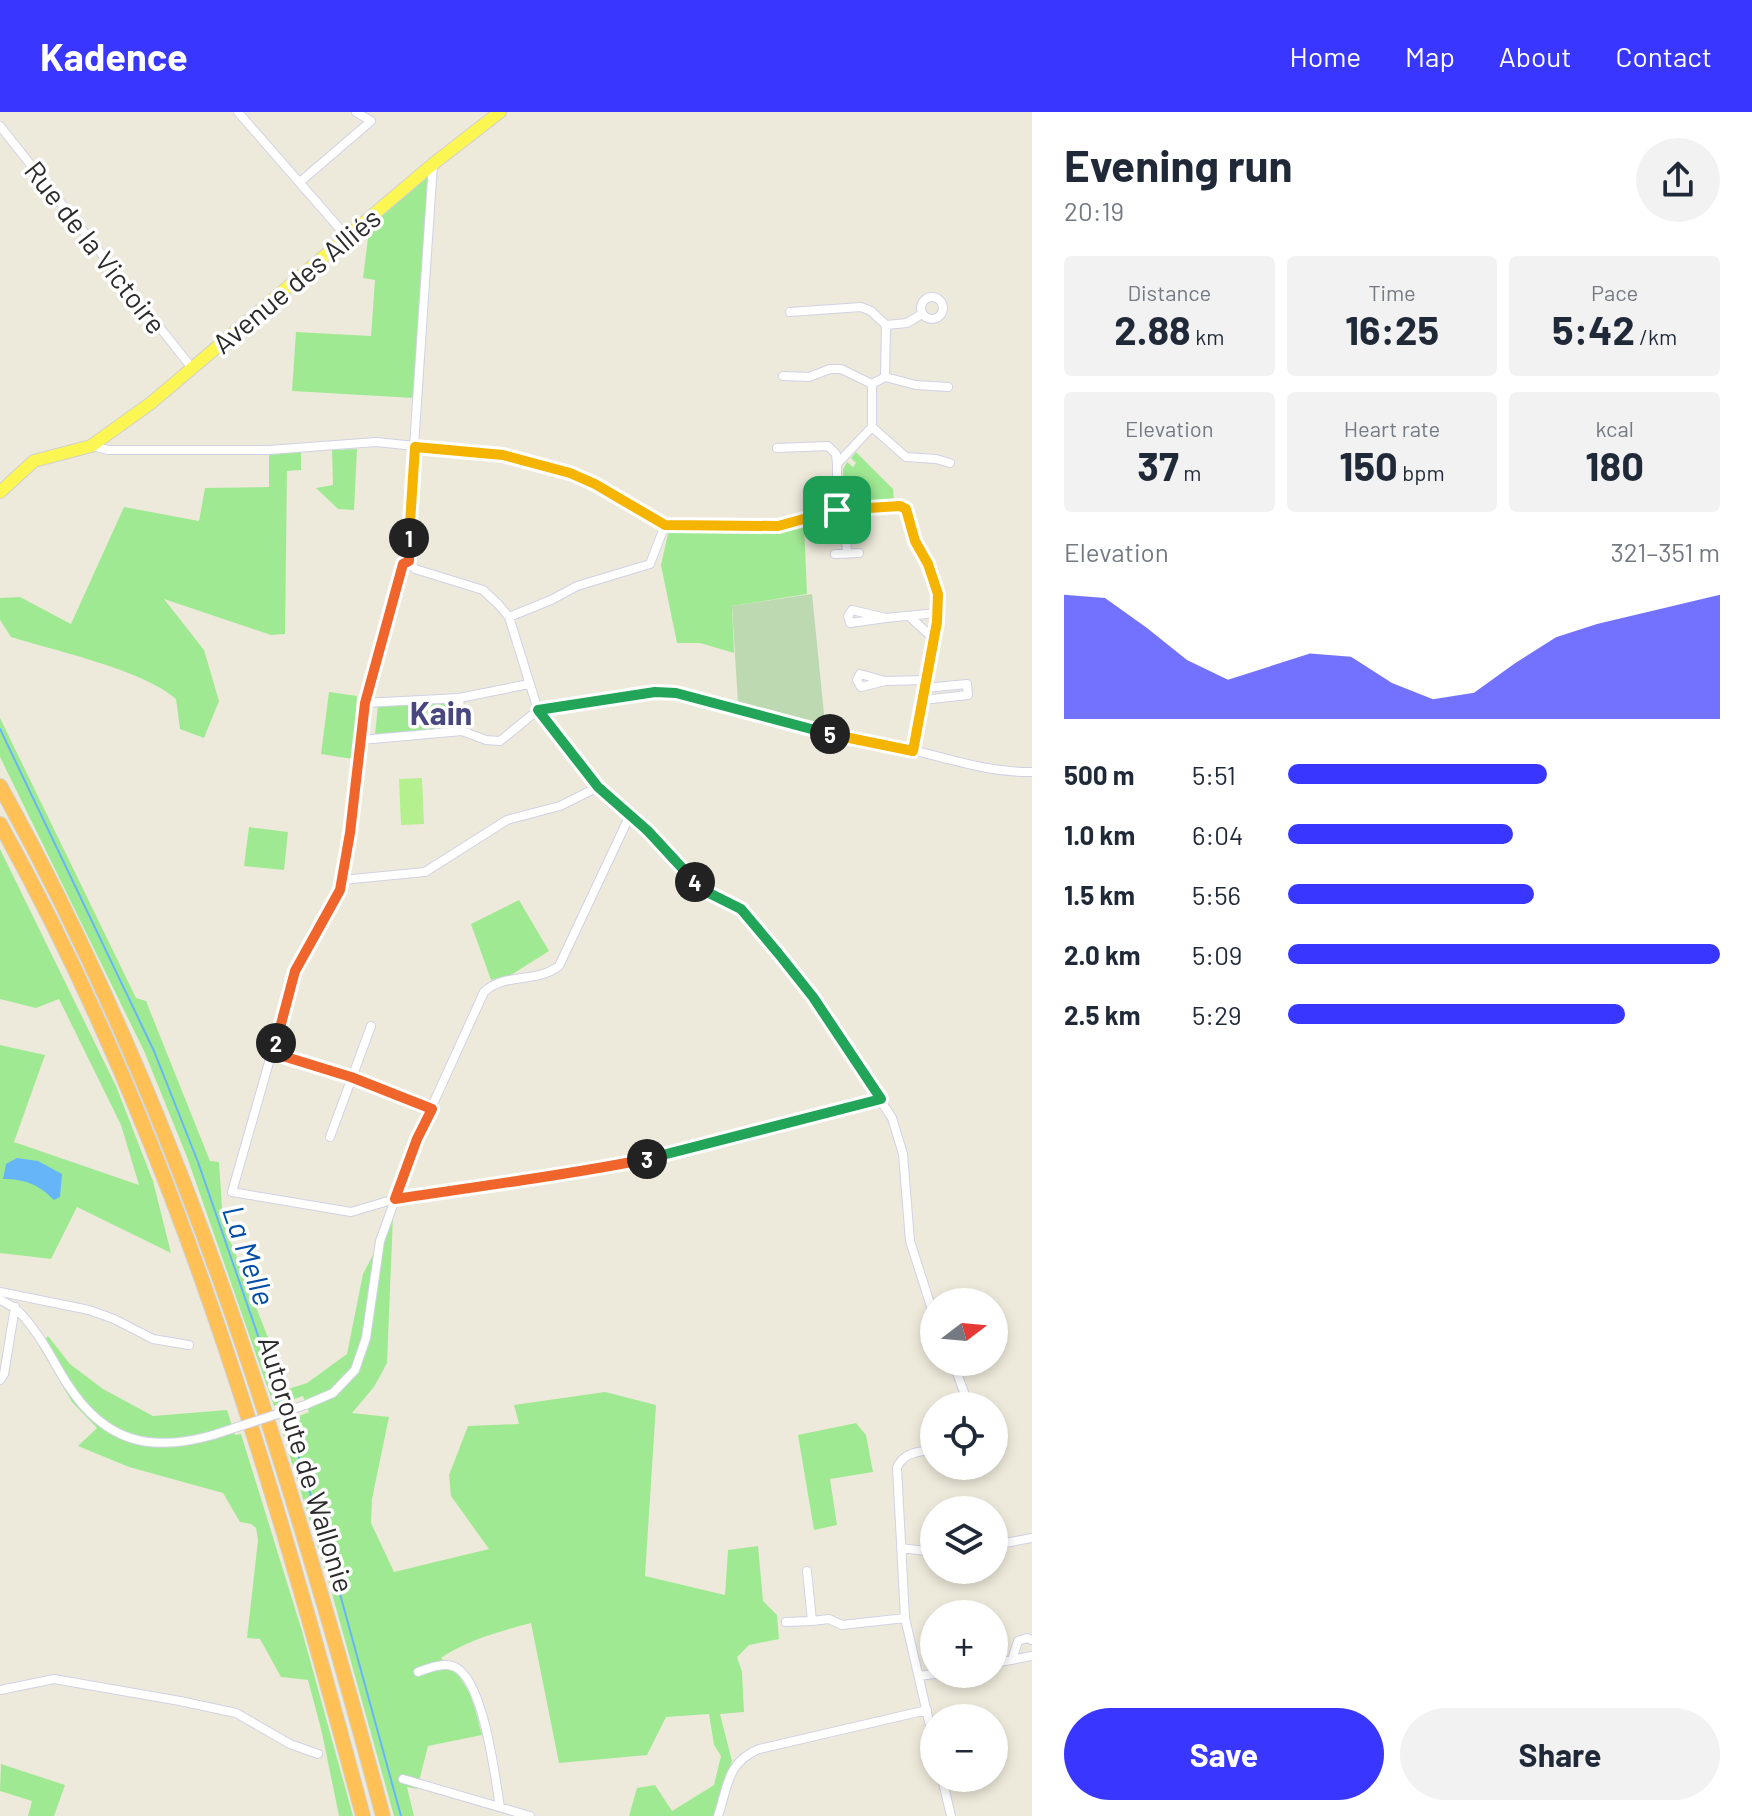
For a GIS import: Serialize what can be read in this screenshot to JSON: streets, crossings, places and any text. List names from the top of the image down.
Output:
{
  "streets": {
    "highway": ["Autoroute de Wallonie"],
    "main road": ["Avenue des Alliés"],
    "street": ["Rue de la Victoire"]
  },
  "crossings": [
    ["Rue de la Victoire", "Avenue des Alliés"]
  ],
  "districts": ["Kain"],
  "water": ["La Melle"],
  "north": "right",
  "page": {
    "header": "Kadence",
    "nav": [
      "Home",
      "Map",
      "About",
      "Contact"
    ],
    "heading": ["Evening run", "20:19"],
    "stats": [
      ["Distance", "2.88 km"],
      ["Time", "16:25"],
      ["Pace", "5:42 /km"],
      ["Elevation", "37 m"],
      ["Heart rate", "150 bpm"],
      ["kcal", "180"]
    ],
    "pins": [
      "1",
      "5",
      "4",
      "2",
      "3"
    ],
    "chart": ["Elevation", "321–351 m"],
    "list": [
      {
        "name": "500 m",
        "note": "5:51"
      },
      {
        "name": "1.0 km",
        "note": "6:04"
      },
      {
        "name": "1.5 km",
        "note": "5:56"
      },
      {
        "name": "2.0 km",
        "note": "5:09"
      },
      {
        "name": "2.5 km",
        "note": "5:29"
      }
    ],
    "map_buttons": ["+", "−"],
    "buttons": ["Save", "Share"]
  }
}
